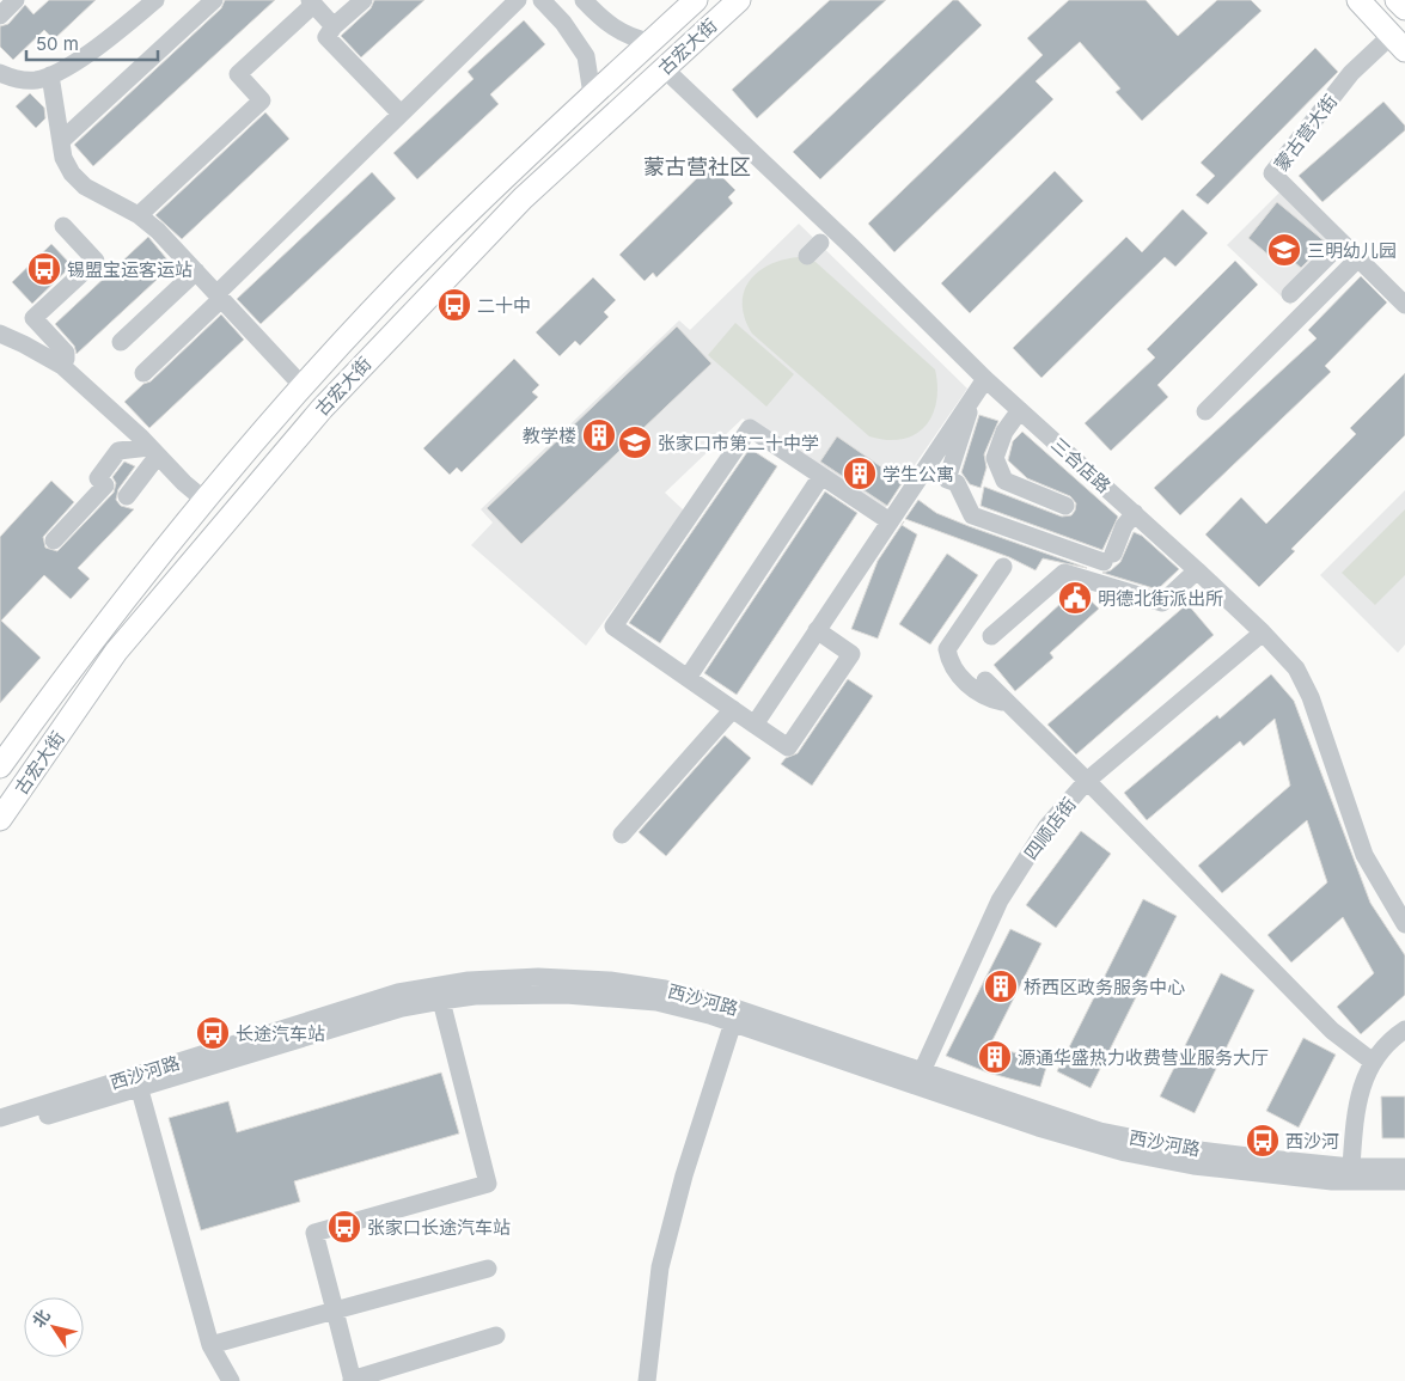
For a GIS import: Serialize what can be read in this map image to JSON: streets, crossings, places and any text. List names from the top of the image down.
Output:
{
  "streets": {
    "main road": ["古宏大街"],
    "street": [
      "蒙古营大街",
      "三合店路",
      "四顺店街",
      "西沙河路"
    ]
  },
  "crossings": [
    ["古宏大街", "三合店路"],
    ["三合店路", "四顺店街"],
    ["四顺店街", "西沙河路"]
  ],
  "districts": ["蒙古营社区"],
  "places": {
    "school or university": ["三明幼儿园", "张家口市第二十中学"],
    "bus stop": [
      "锡盟宝运客运站",
      "二十中",
      "长途汽车站",
      "西沙河",
      "张家口长途汽车站"
    ],
    "building": [
      "教学楼",
      "学生公寓",
      "桥西区政务服务中心",
      "源通华盛热力收费营业服务大厅"
    ],
    "public building": ["明德北街派出所"]
  },
  "scale_bar": "50 m",
  "north": "top left"
}
